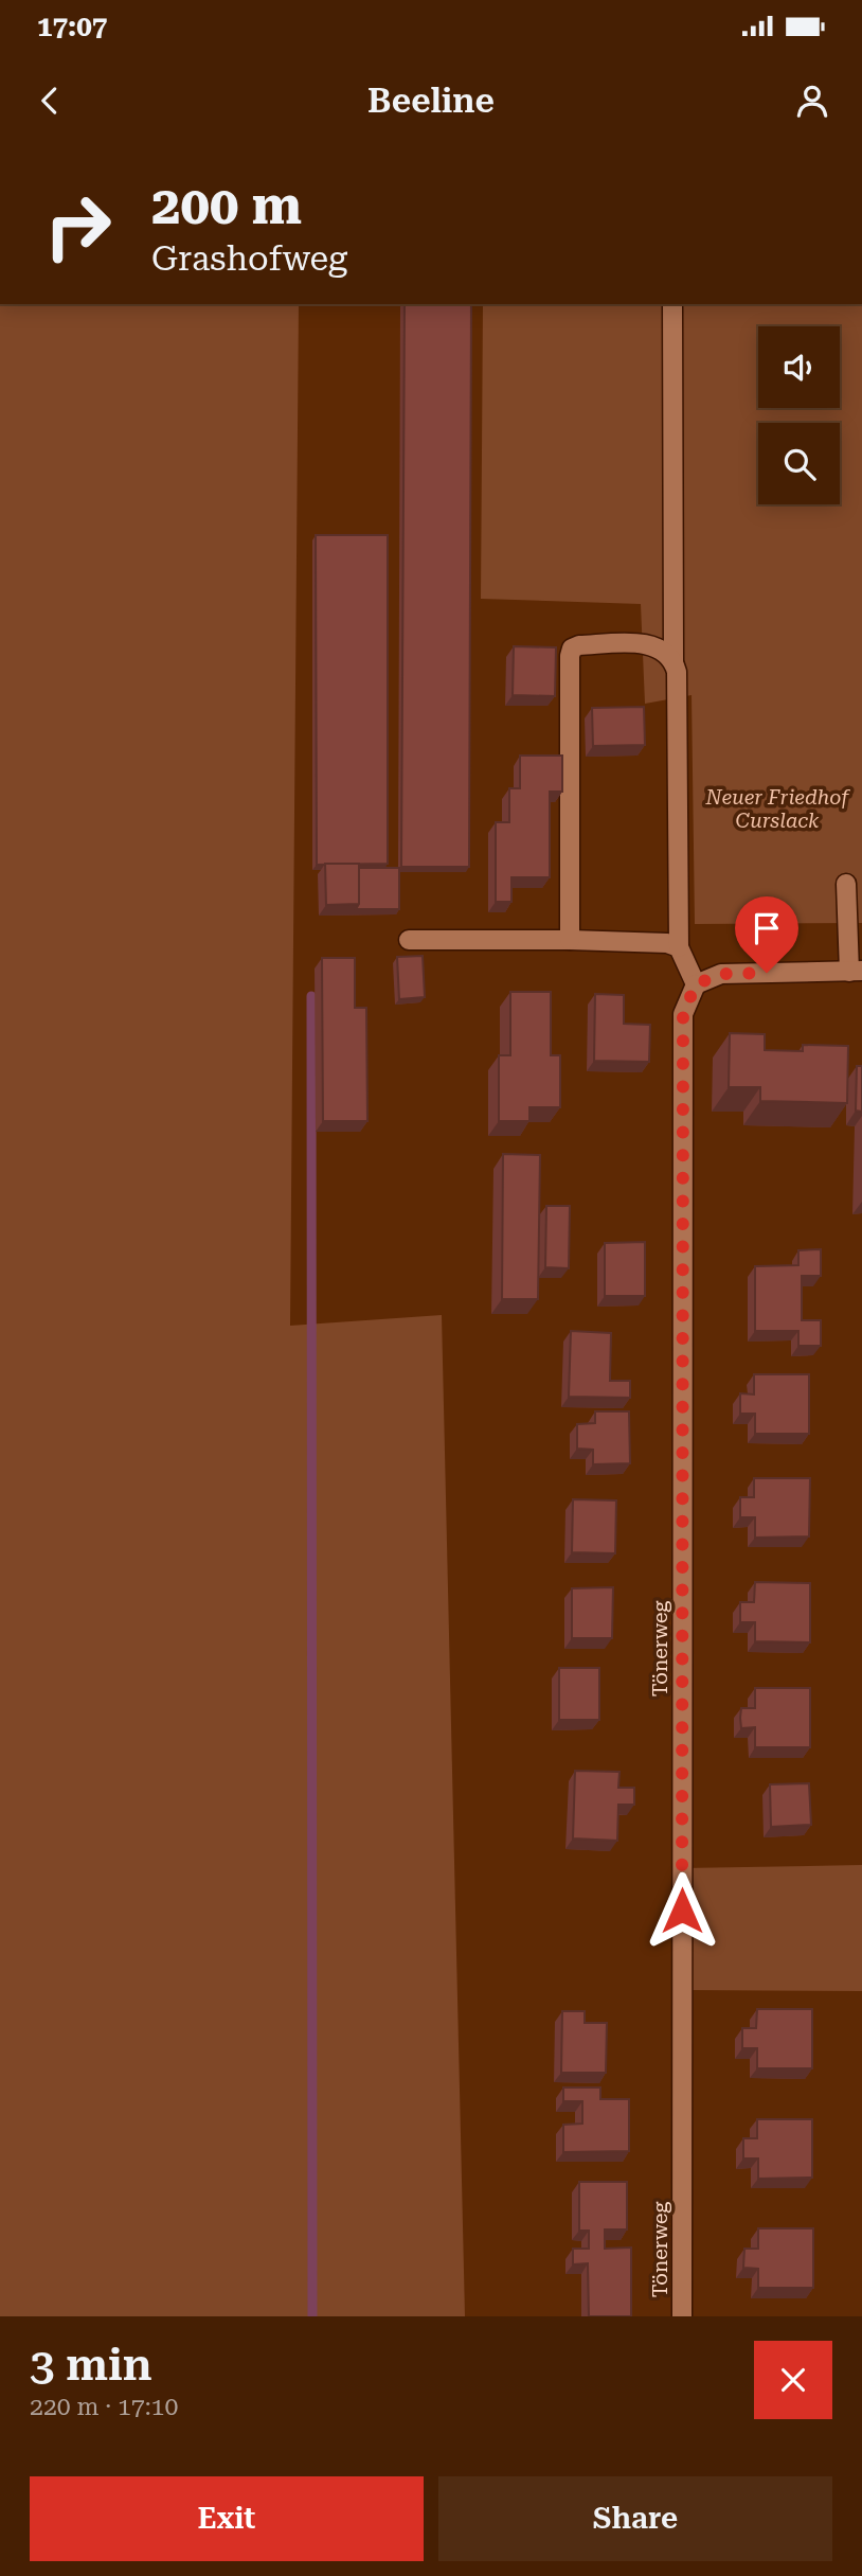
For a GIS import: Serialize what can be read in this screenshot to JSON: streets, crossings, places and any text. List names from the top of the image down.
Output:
{
  "streets": {
    "street": ["Tönerweg"]
  },
  "parks": ["Neuer Friedhof Curslack"],
  "page": {
    "status": "17:07",
    "header": "Beeline",
    "turn": ["200 m", "Grashofweg"],
    "heading": ["3 min", "220 m · 17:10"],
    "buttons": ["Exit", "Share"]
  }
}
